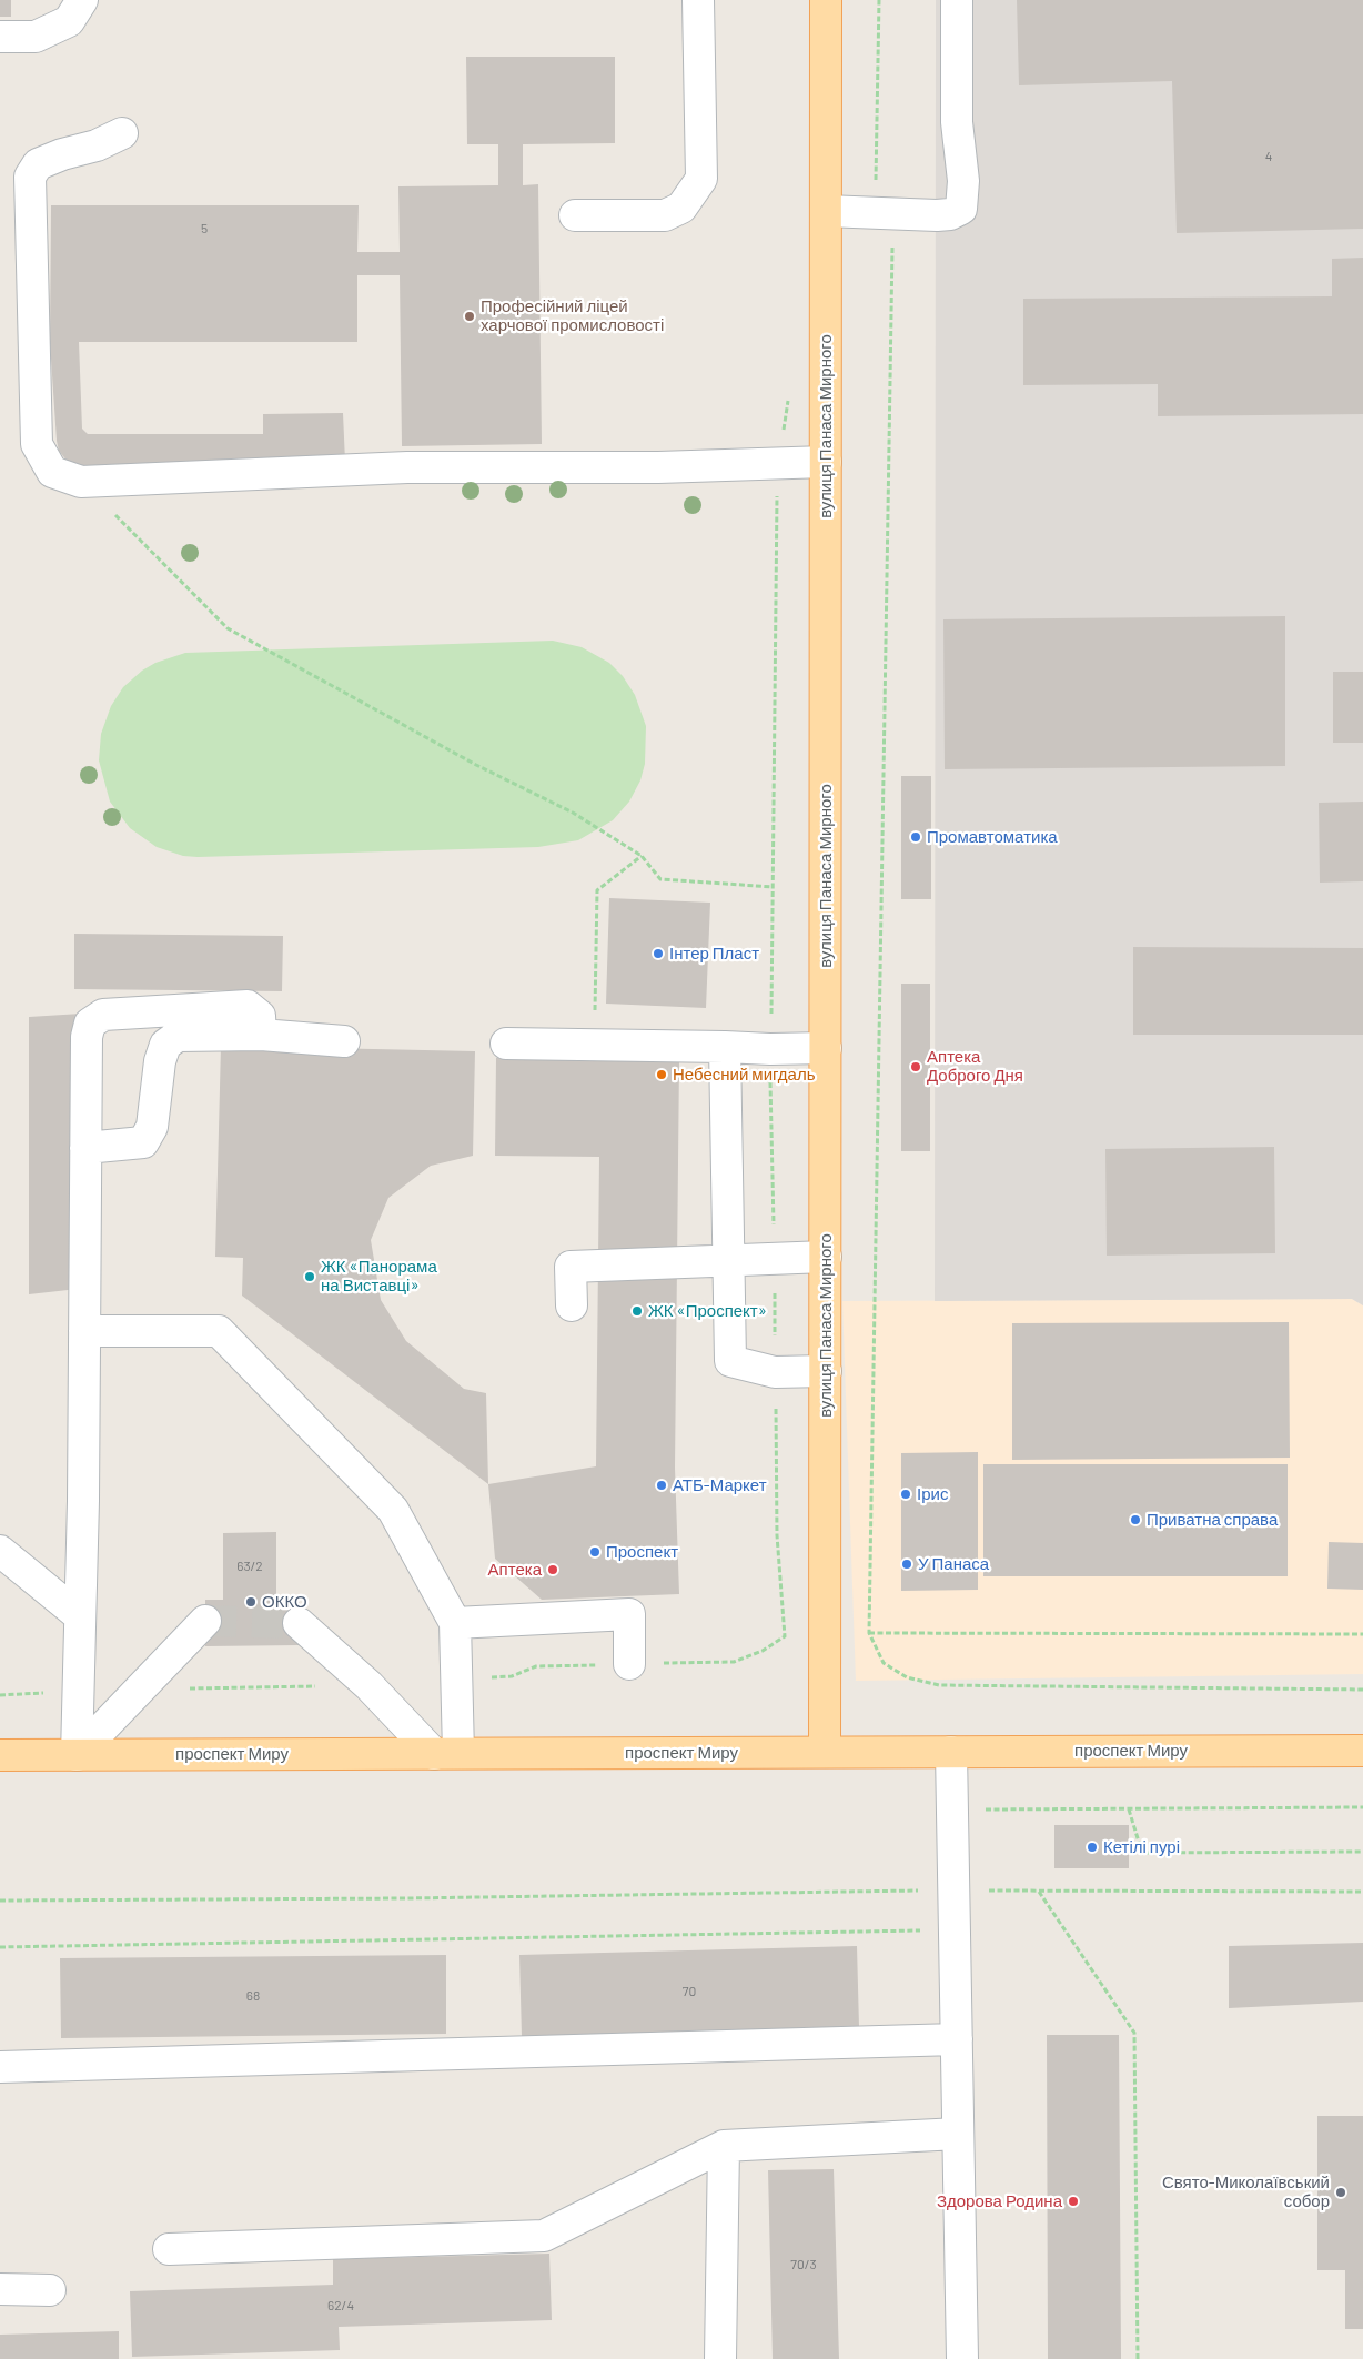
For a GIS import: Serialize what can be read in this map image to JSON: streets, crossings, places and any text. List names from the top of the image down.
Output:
{
  "streets": {
    "main road": ["вулиця Панаса Мирного", "проспект Миру"]
  },
  "crossings": [
    ["вулиця Панаса Мирного", "проспект Миру"]
  ],
  "places": [
    "Професійний ліцей харчової промисловості",
    "Промавтоматика",
    "Інтер Пласт",
    "Аптека Доброго Дня",
    "Небесний мигдаль",
    "ЖК «Панорама на Виставці»",
    "ЖК «Проспект»",
    "АТБ-Маркет",
    "Ірис",
    "Приватна справа",
    "Проспект",
    "У Панаса",
    "Аптека",
    "ОККО",
    "Кетілі пурі",
    "Свято-Миколаївський собор",
    "Здорова Родина"
  ],
  "house_numbers": [
    "4",
    "5",
    "63/2",
    "70",
    "68",
    "70/3",
    "62/4"
  ]
}
